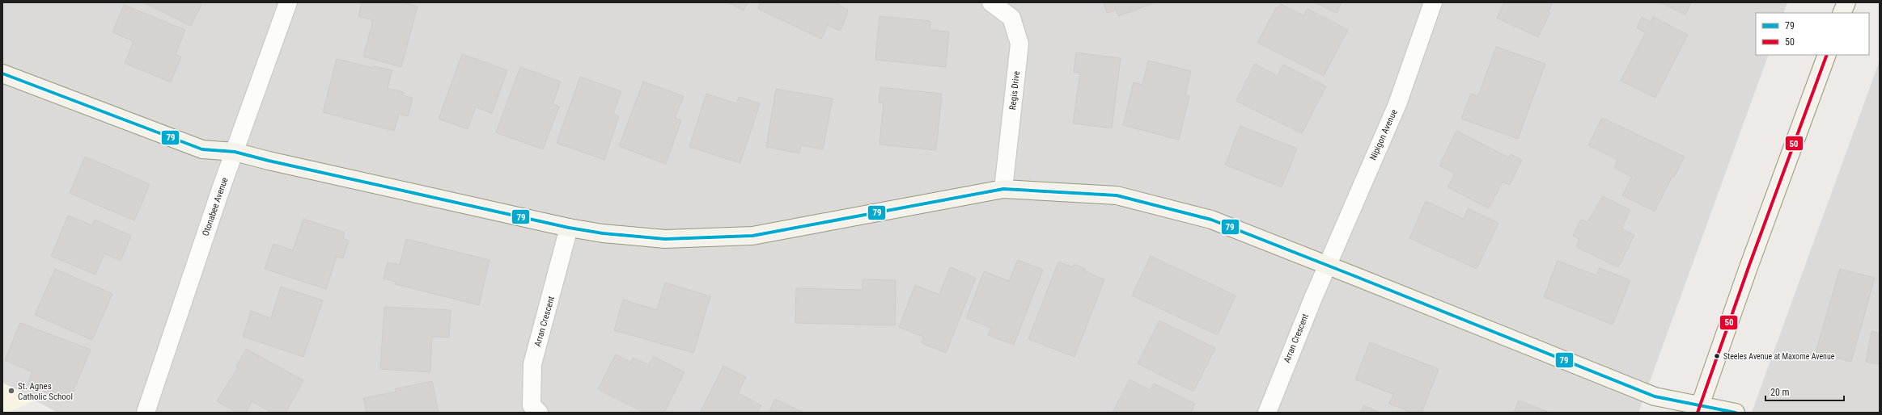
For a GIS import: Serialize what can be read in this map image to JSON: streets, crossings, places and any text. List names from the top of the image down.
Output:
{
  "streets": {
    "street": [
      "Regis Drive",
      "Nipigon Avenue",
      "Otonabee Avenue",
      "Arran Crescent"
    ]
  },
  "crossings": [
    ["Nipigon Avenue", "Arran Crescent"]
  ],
  "places": ["Steeles Avenue at Maxome Avenue", "St. Agnes Catholic School"],
  "lines": ["transit line 50", "transit line 79"],
  "legend": ["79", "50"],
  "scale_bar": "20 m"
}
